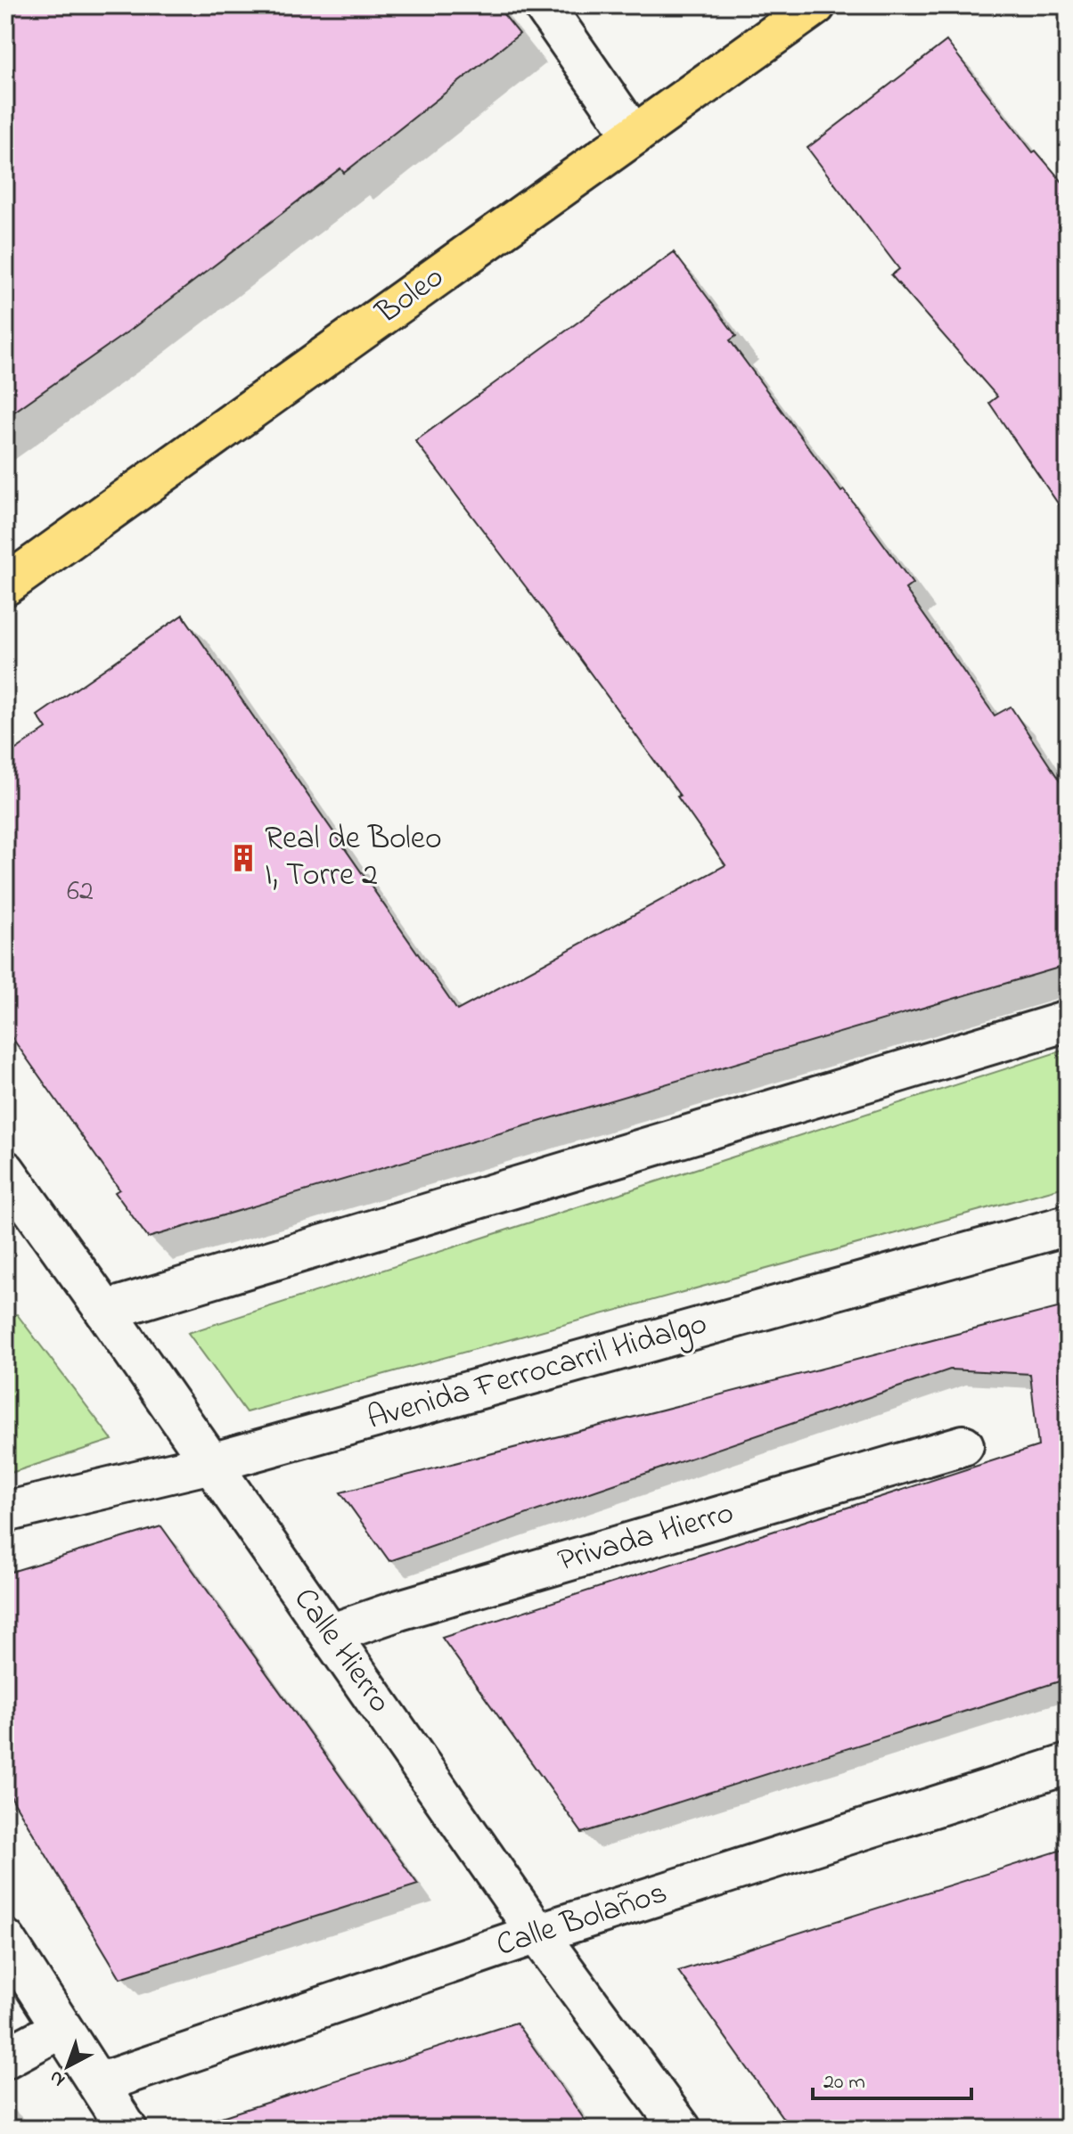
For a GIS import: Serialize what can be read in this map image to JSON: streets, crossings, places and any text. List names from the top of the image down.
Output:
{
  "streets": {
    "main road": ["Boleo"],
    "street": [
      "Avenida Ferrocarril Hidalgo",
      "Privada Hierro",
      "Calle Hierro",
      "Calle Bolaños"
    ]
  },
  "crossings": [
    ["Avenida Ferrocarril Hidalgo", "Calle Hierro"],
    ["Privada Hierro", "Calle Hierro"],
    ["Calle Hierro", "Calle Bolaños"]
  ],
  "places": {
    "building": ["Real de Boleo I, Torre 2"]
  },
  "house_numbers": ["62"],
  "scale_bar": "20 m",
  "north": "bottom left"
}
